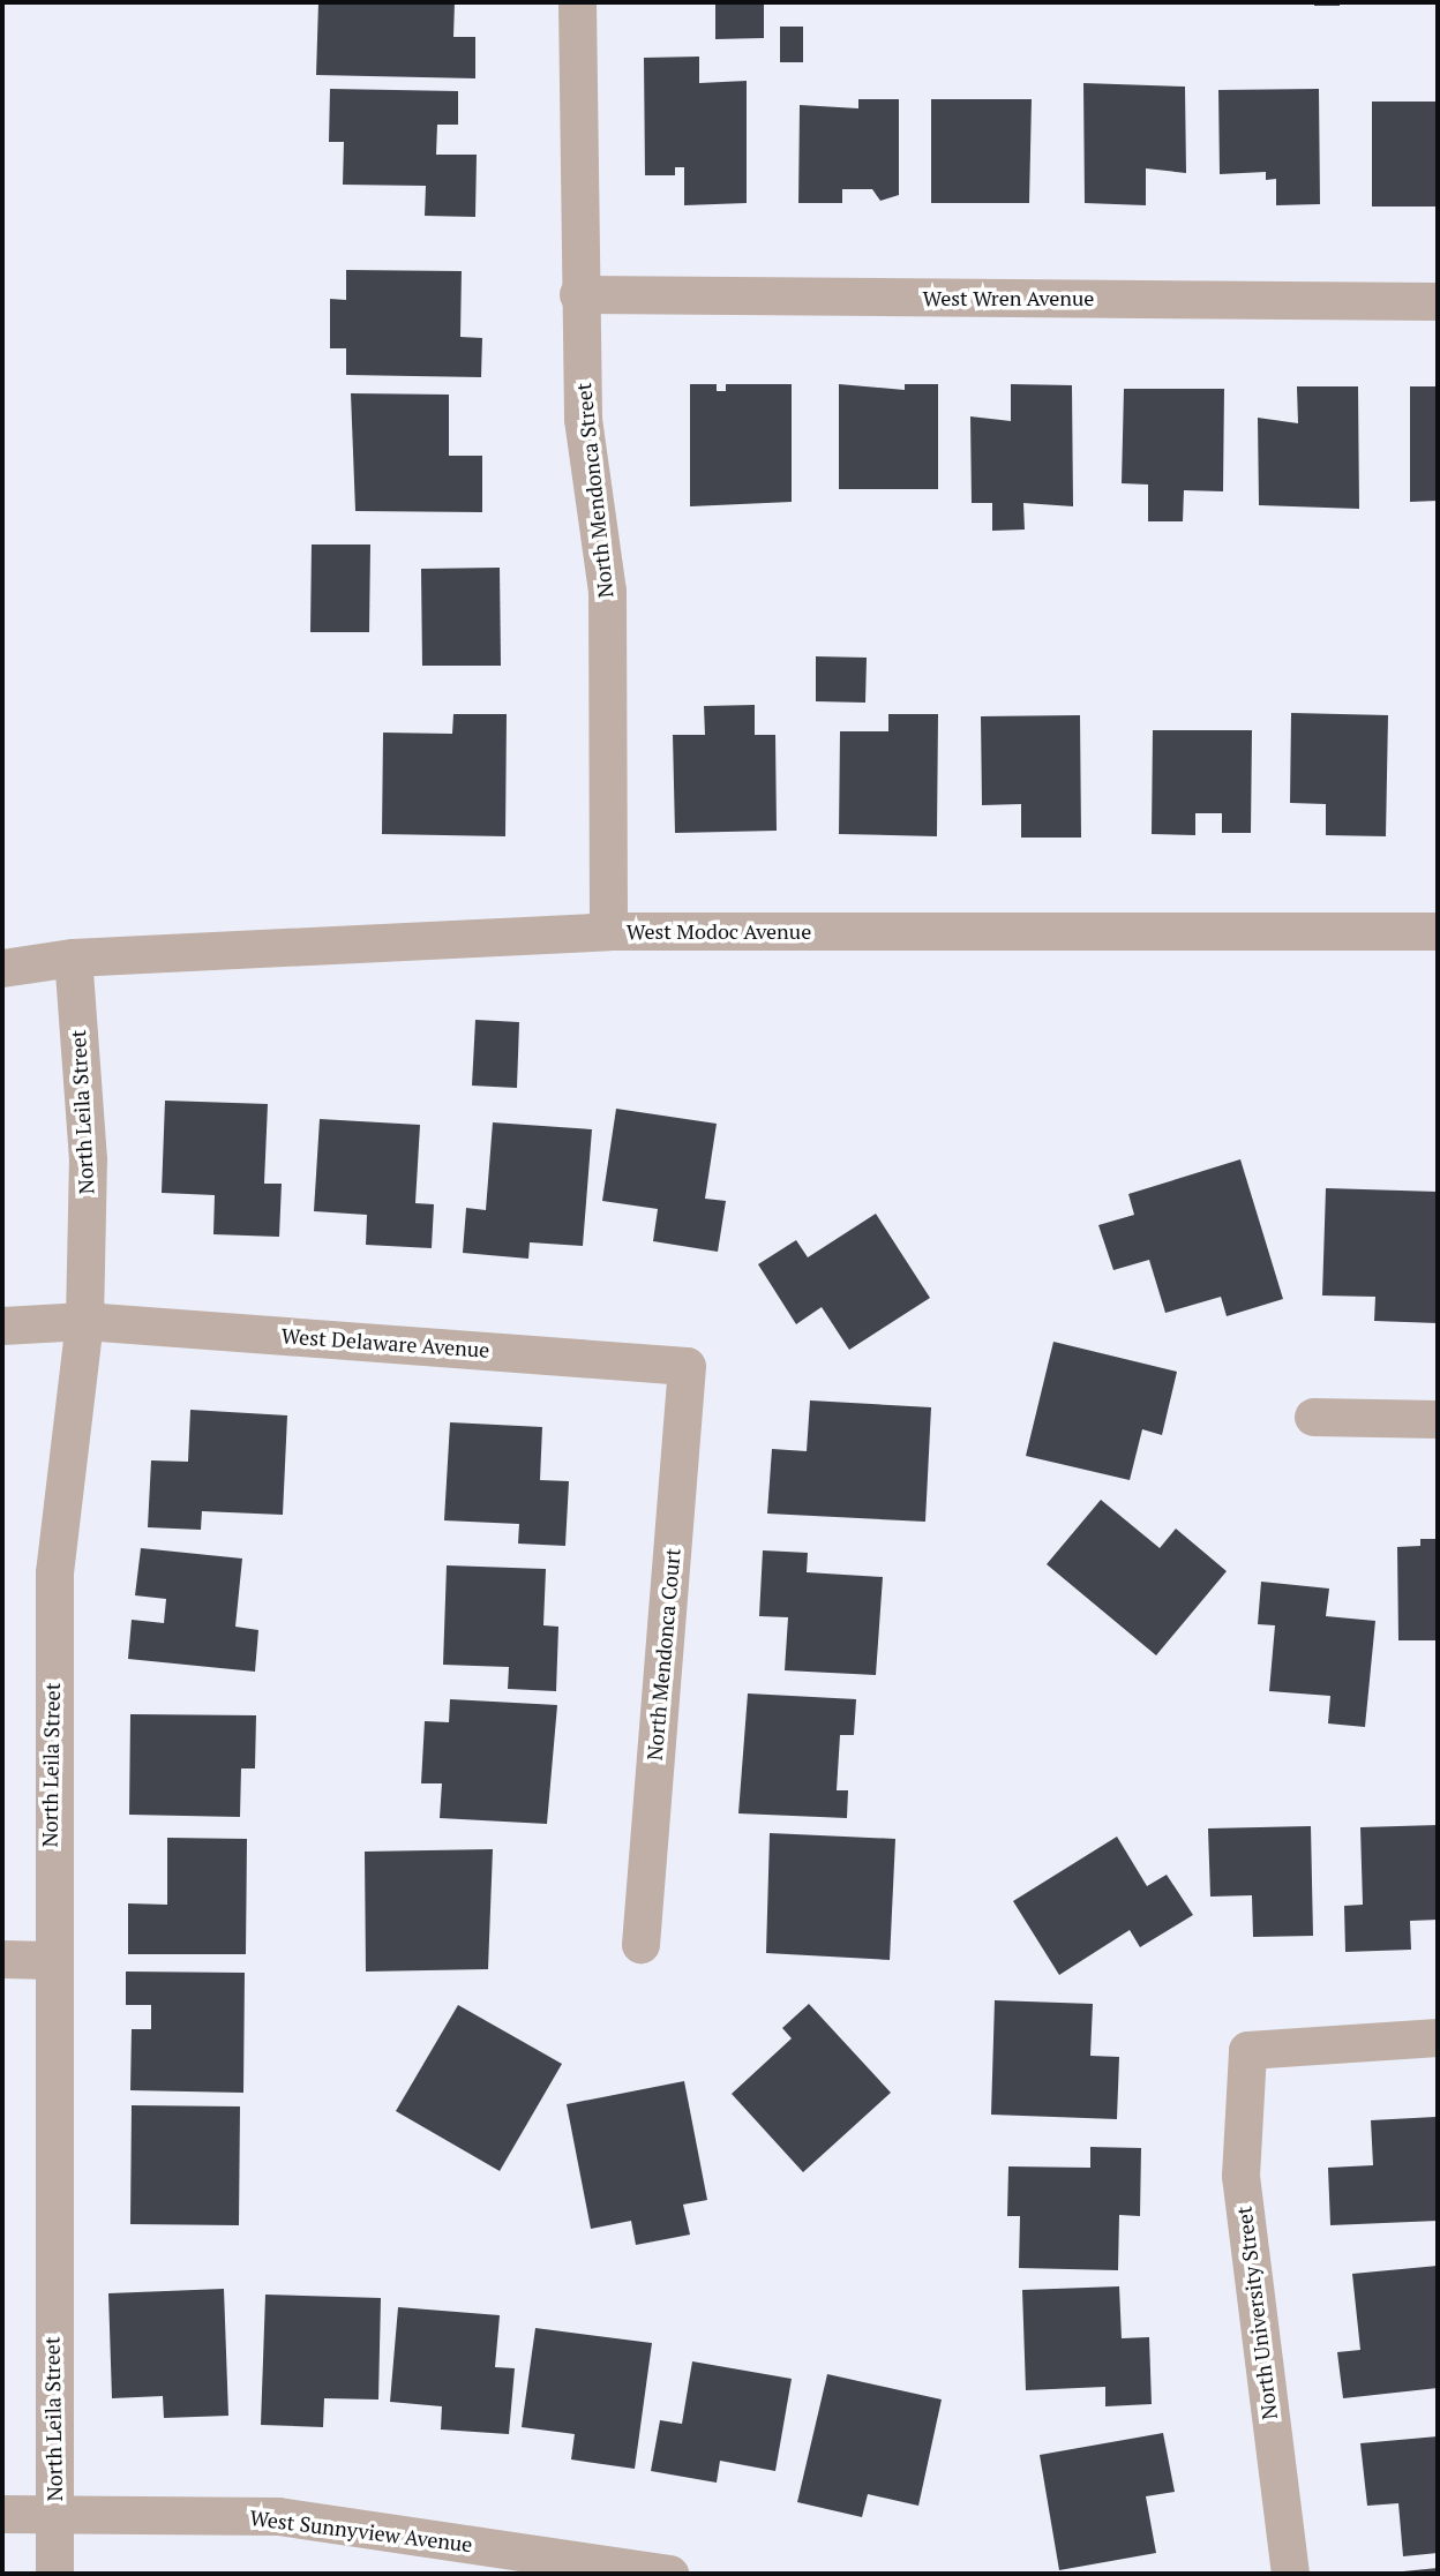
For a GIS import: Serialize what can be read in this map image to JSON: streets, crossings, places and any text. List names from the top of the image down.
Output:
{
  "streets": {
    "street": [
      "West Wren Avenue",
      "North Mendonca Street",
      "West Modoc Avenue",
      "North Leila Street",
      "West Delaware Avenue",
      "North Mendonca Court",
      "North University Street",
      "West Sunnyview Avenue"
    ]
  },
  "crossings": [
    ["West Wren Avenue", "North Mendonca Street"],
    ["North Mendonca Street", "West Modoc Avenue"],
    ["West Modoc Avenue", "North Leila Street"],
    ["North Leila Street", "West Delaware Avenue"],
    ["North Leila Street", "West Sunnyview Avenue"],
    ["West Delaware Avenue", "North Mendonca Court"]
  ]
}
